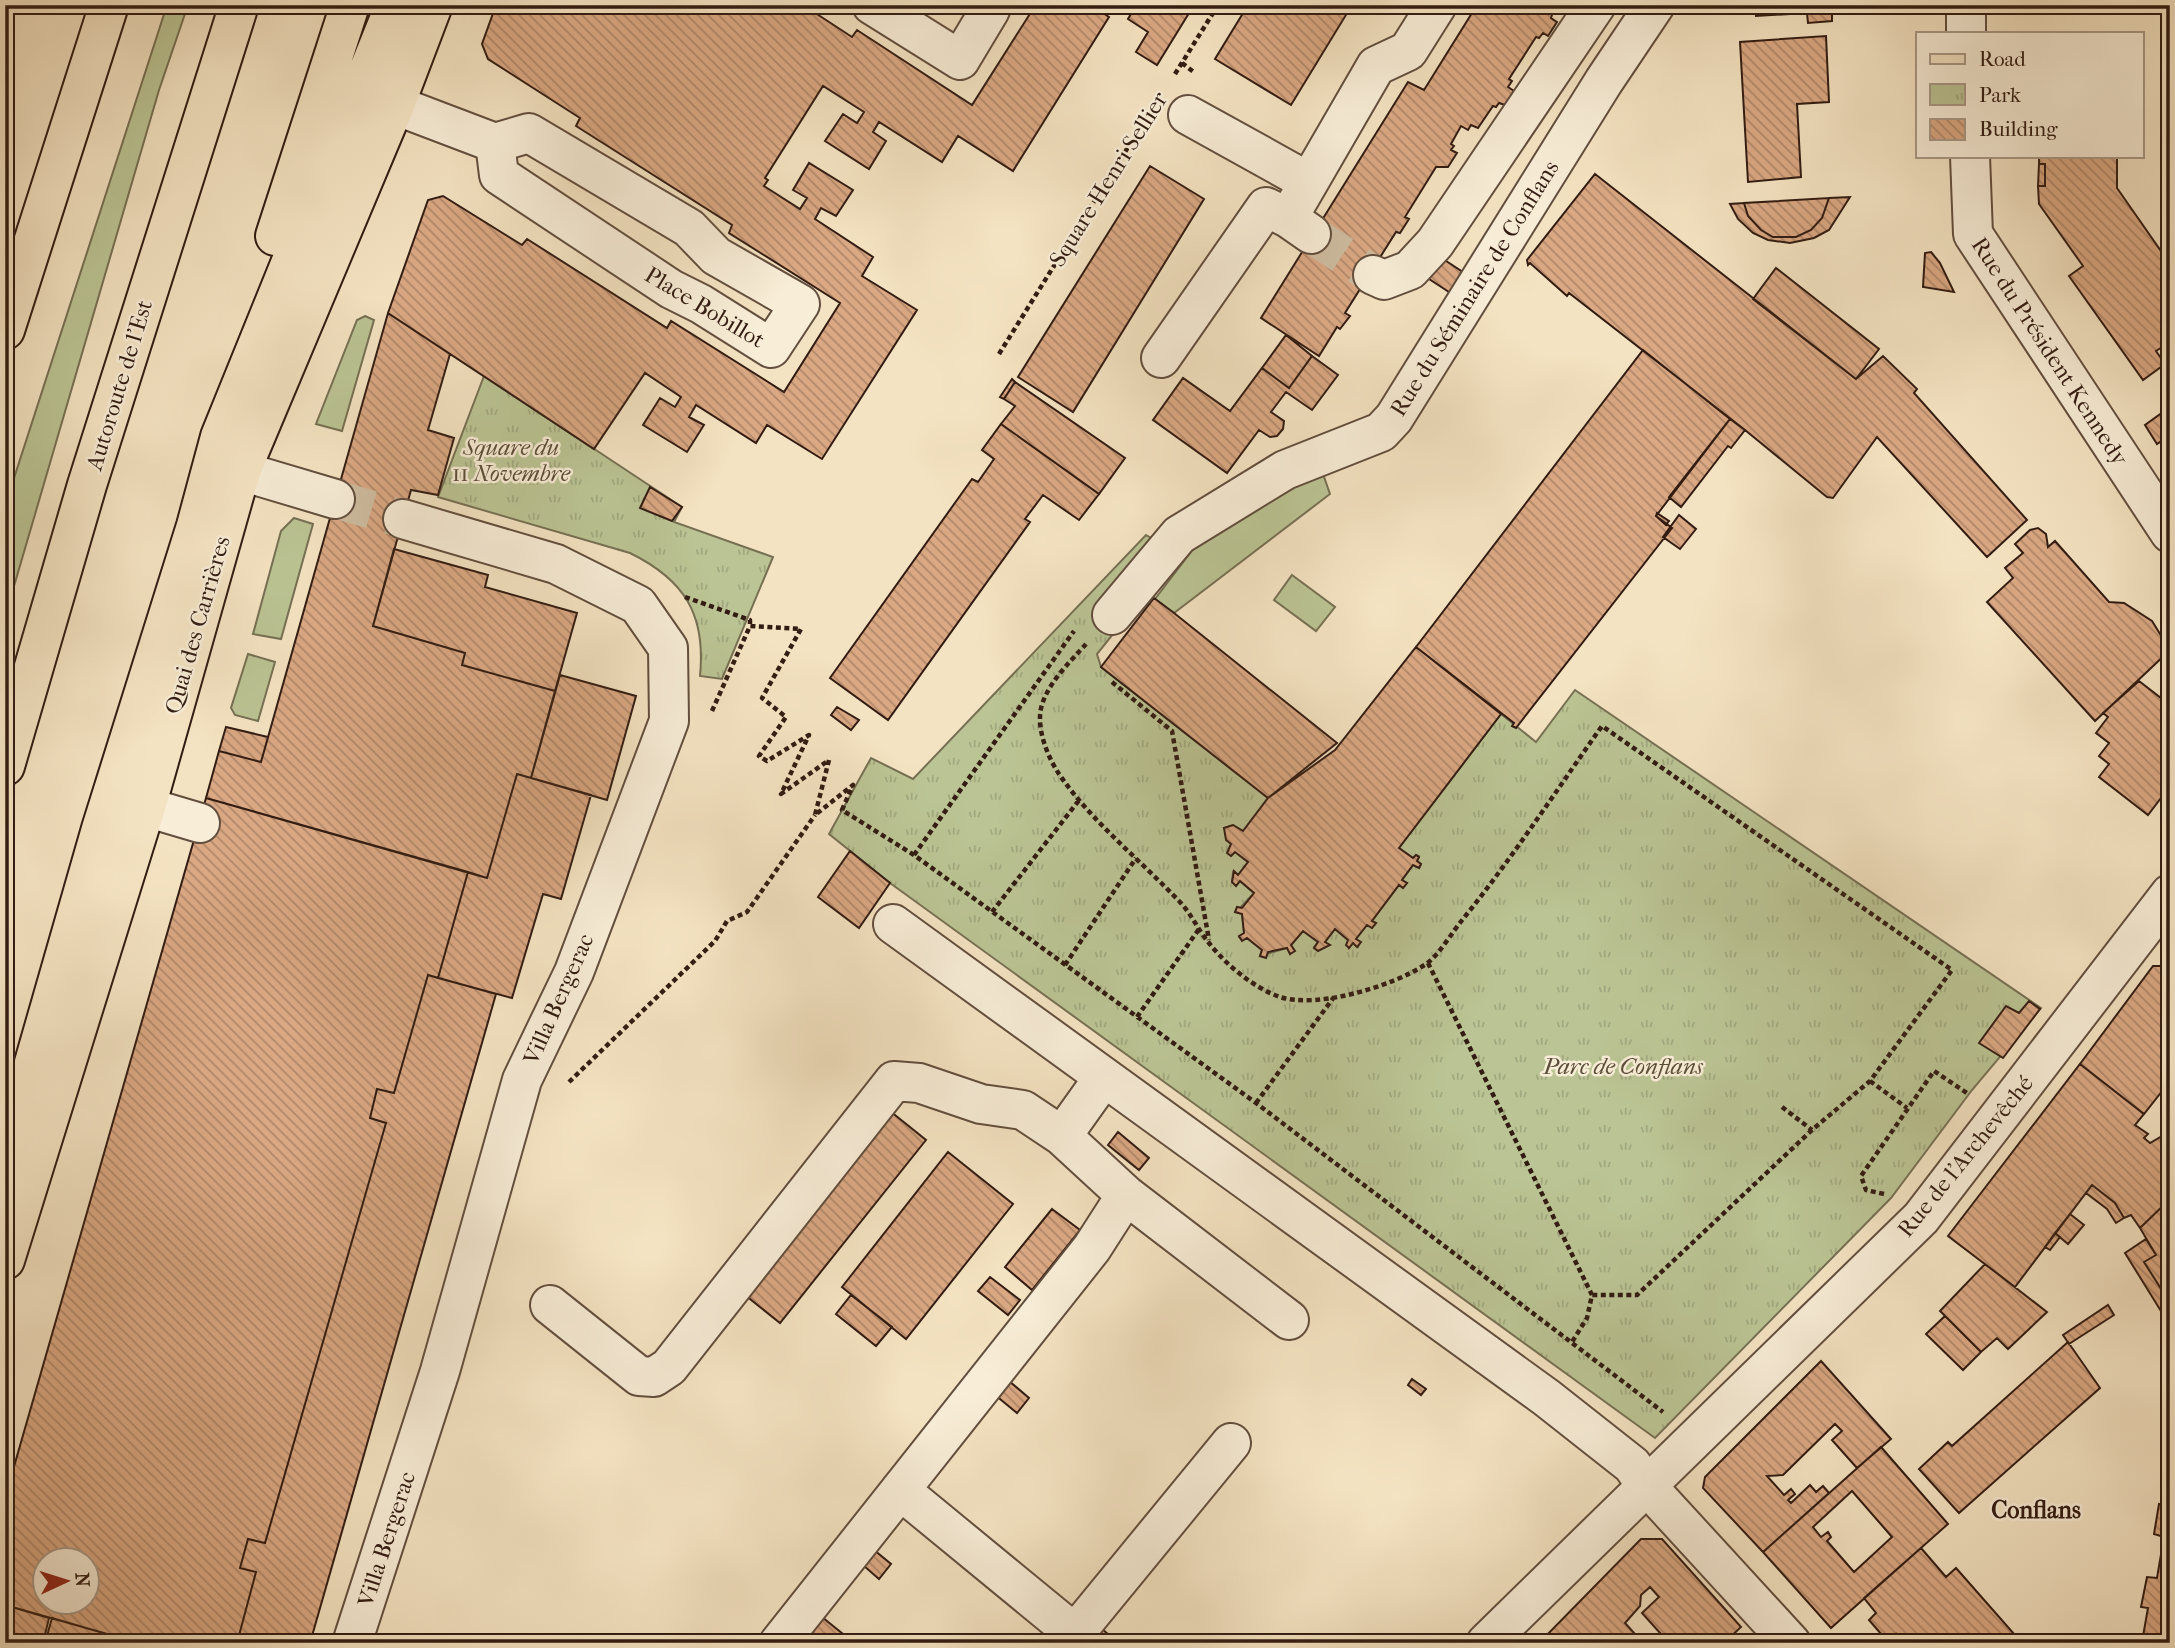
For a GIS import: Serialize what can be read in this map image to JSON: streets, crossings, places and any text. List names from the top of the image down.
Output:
{
  "streets": {
    "main road": ["Autoroute de l’Est", "Quai des Carrières"],
    "street": [
      "Square Henri Sellier",
      "Rue du Séminaire de Conflans",
      "Place Bobillot",
      "Rue du Président Kennedy",
      "Villa Bergerac",
      "Rue de l'Archevêché"
    ]
  },
  "districts": ["Conflans"],
  "parks": ["Square du 11 Novembre", "Parc de Conflans"],
  "legend": ["Road", "Park", "Building"],
  "north": "right"
}
